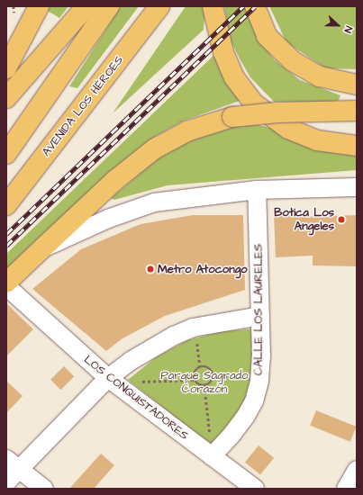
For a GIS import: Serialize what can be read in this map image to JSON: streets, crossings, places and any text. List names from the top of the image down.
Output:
{
  "streets": {
    "main road": ["AVENIDA LOS HÉROES"],
    "street": ["CALLE LOS LAURELES", "LOS CONQUISTADORES"]
  },
  "crossings": [
    ["CALLE LOS LAURELES", "LOS CONQUISTADORES"]
  ],
  "parks": ["Parque Sagrado Corazón"],
  "places": ["Botica Los Angeles", "Metro Atocongo"],
  "north": "right"
}
